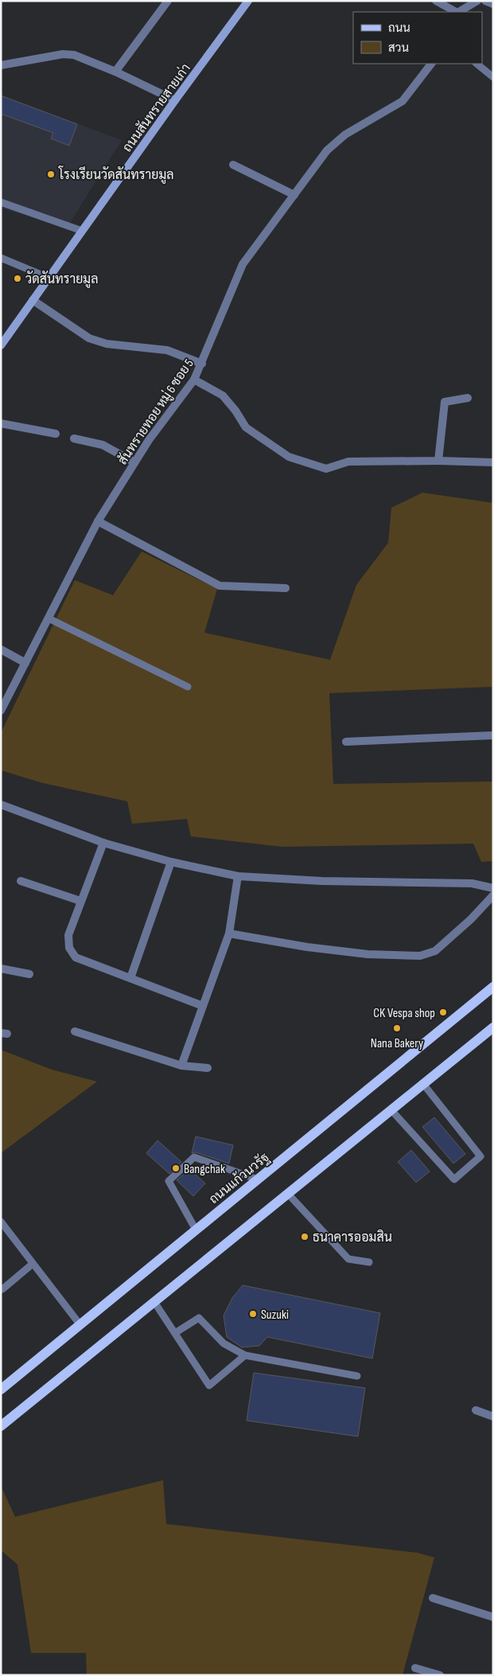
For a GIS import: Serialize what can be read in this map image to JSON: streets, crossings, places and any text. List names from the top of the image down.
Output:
{
  "streets": {
    "main road": ["ถนนสันทรายสายเก่า", "ถนนแก้วนวรัฐ"],
    "street": ["สันทรายทอย หมู่ 6 ซอย 5"]
  },
  "places": [
    "โรงเรียนวัดสันทรายมูล",
    "วัดสันทรายมูล",
    "CK Vespa shop",
    "Nana Bakery",
    "Bangchak",
    "ธนาคารออมสิน",
    "Suzuki"
  ],
  "legend": ["ถนน", "สวน"]
}
